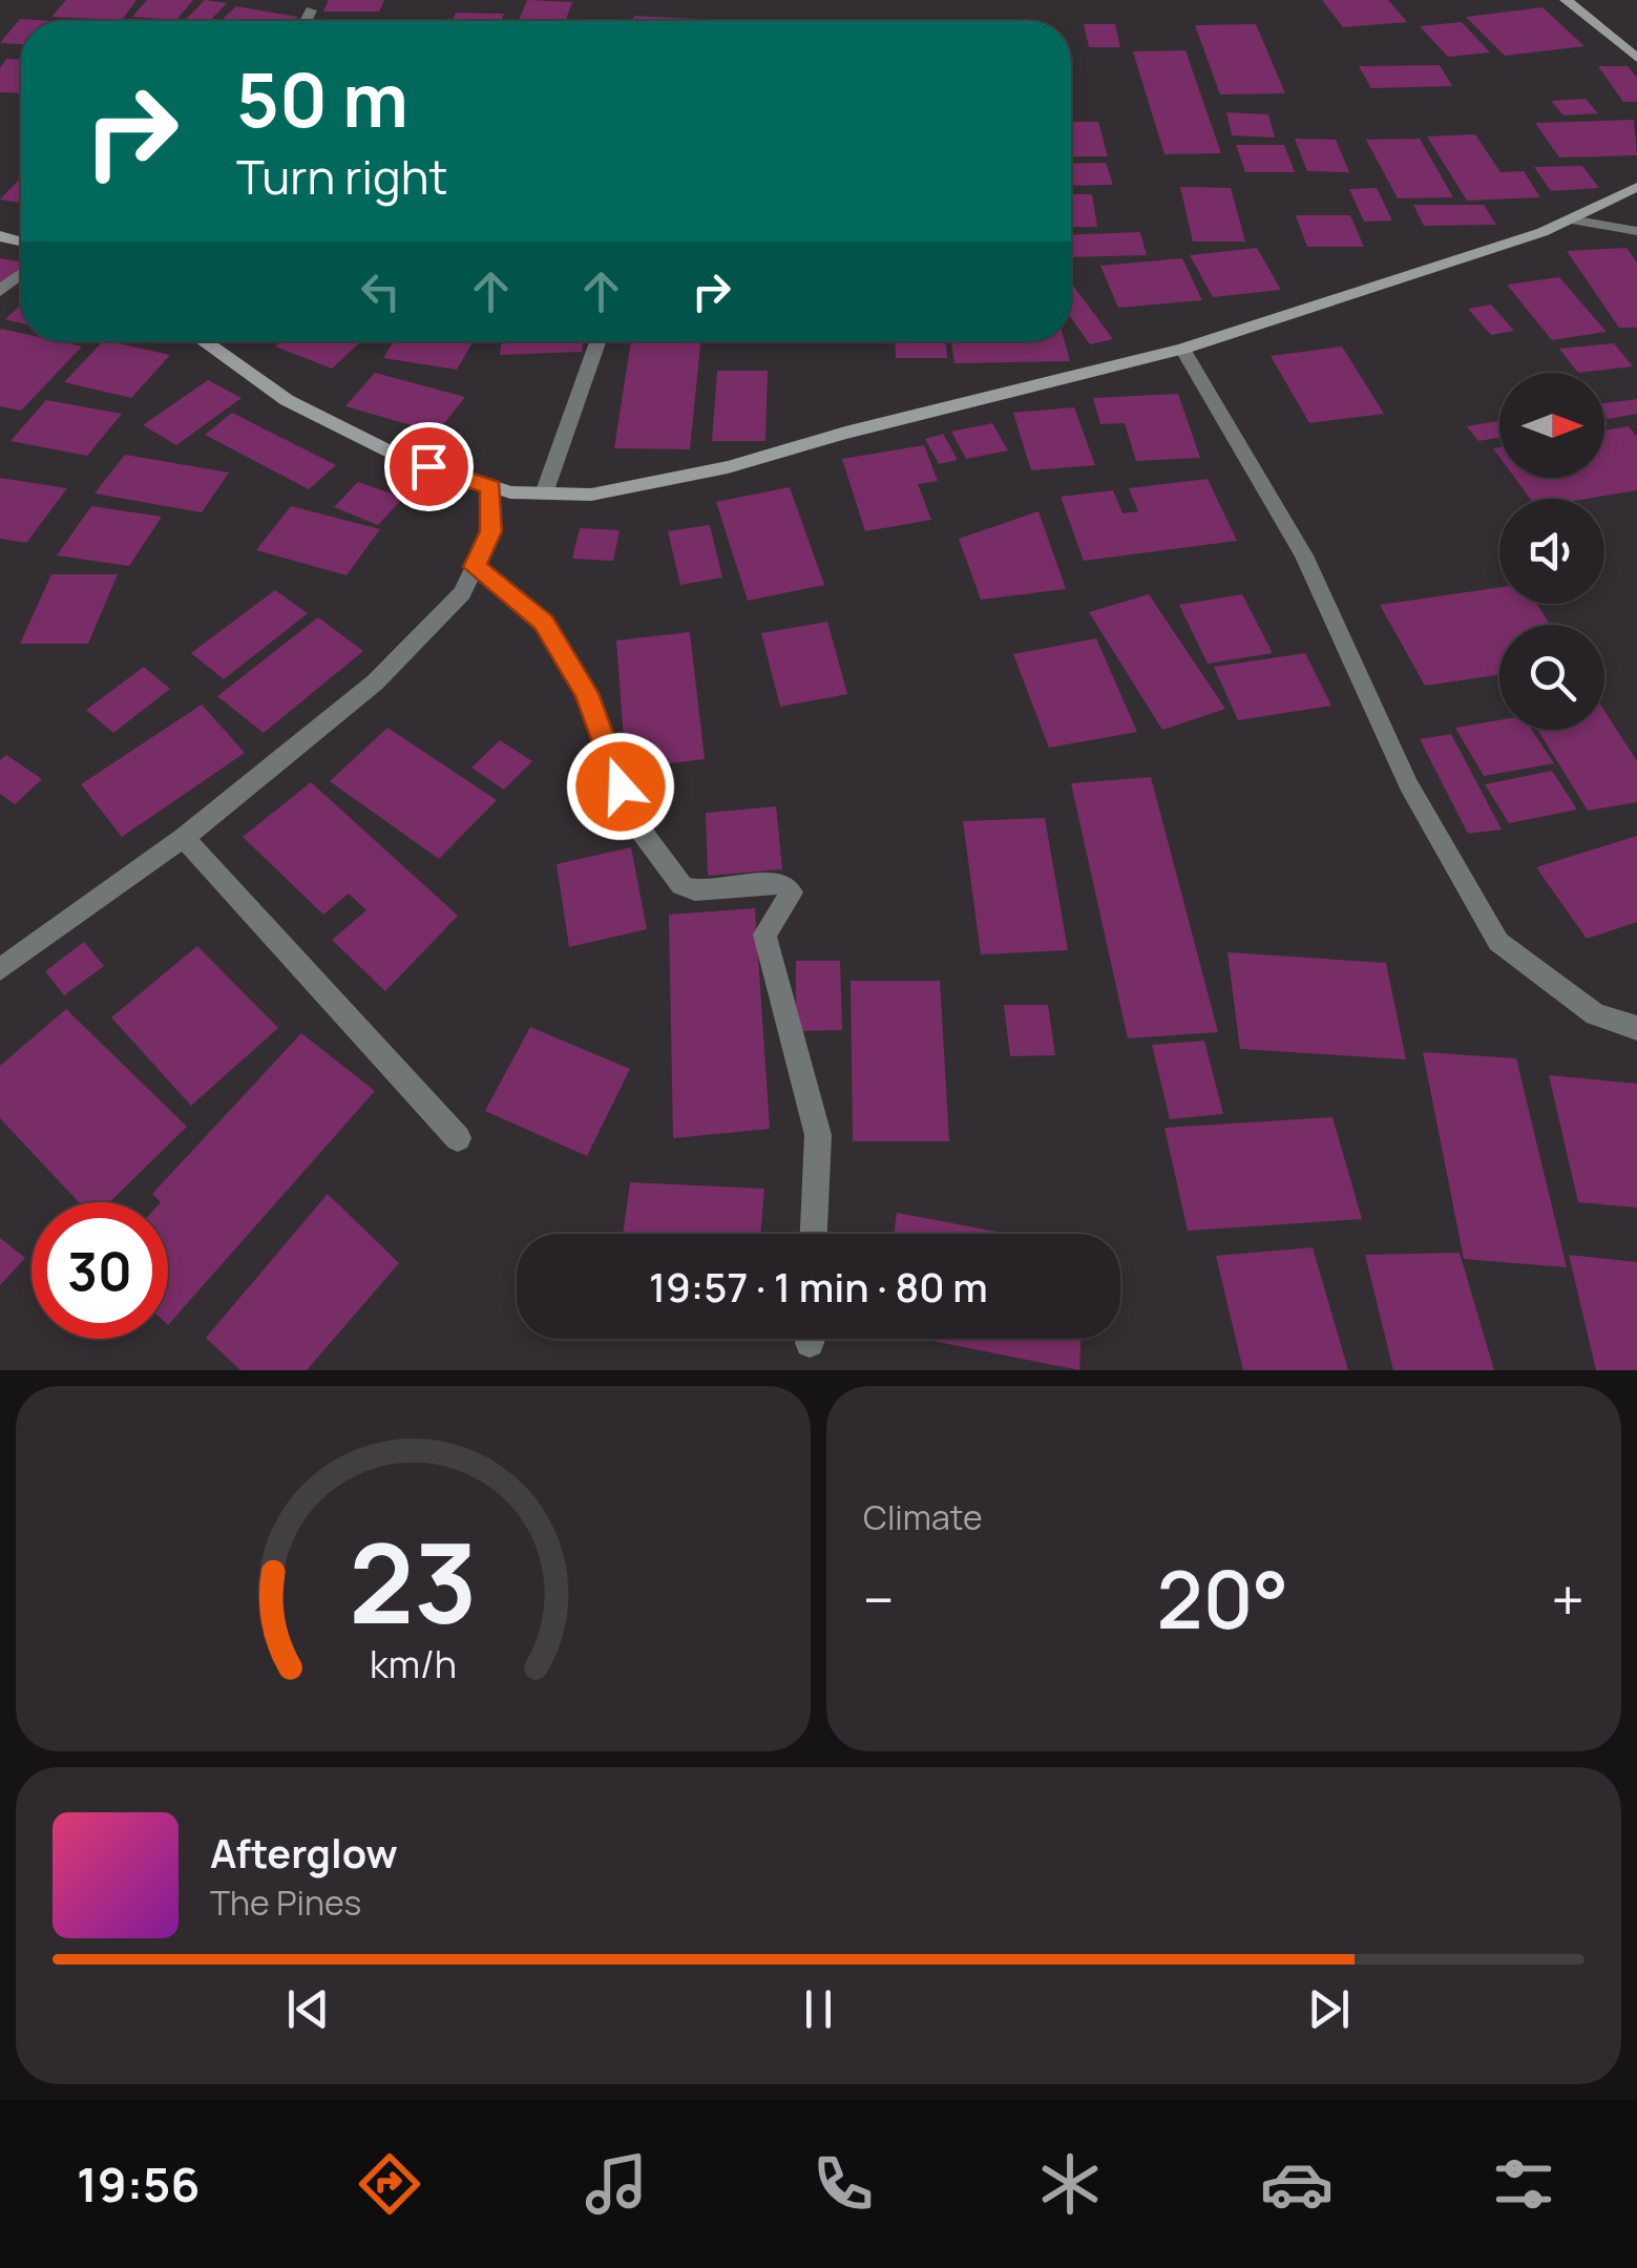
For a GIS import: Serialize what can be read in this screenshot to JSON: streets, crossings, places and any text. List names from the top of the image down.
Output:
{
  "north": "right",
  "page": {
    "turn": ["50 m", "Turn right"],
    "limit": "30",
    "trip": "19:57 · 1 min · 80 m",
    "tile": "Climate",
    "heat": ["−", "20°", "+"],
    "song": ["Afterglow", "The Pines"],
    "tabs": "19:56",
    "gauge": ["23", "km/h"]
  }
}
